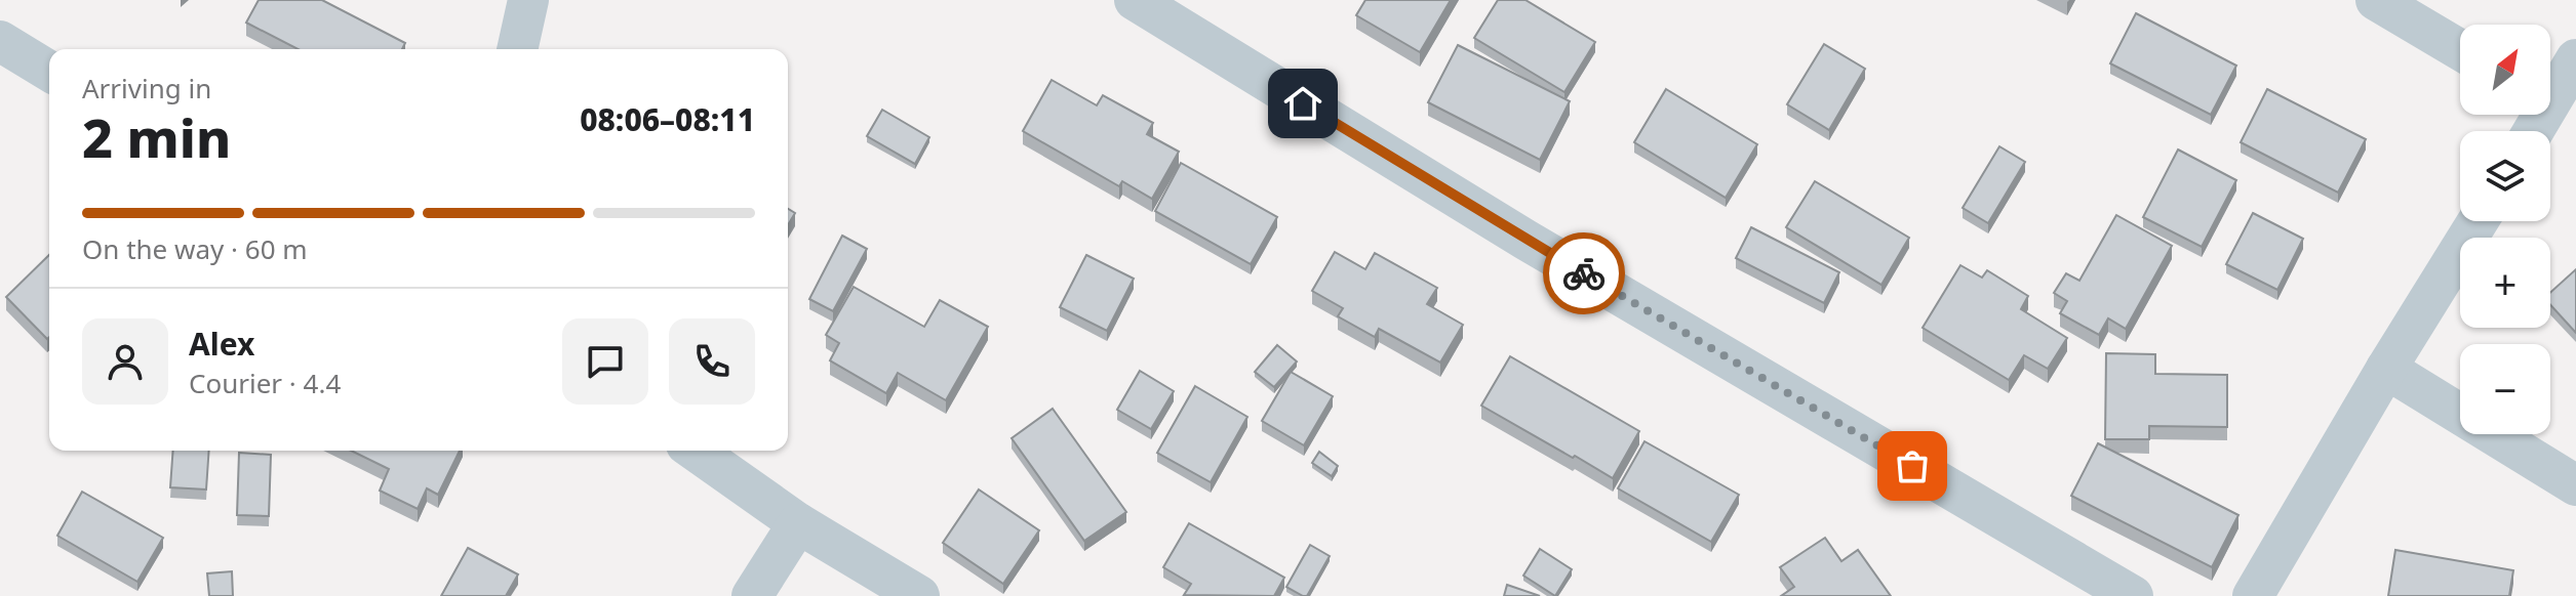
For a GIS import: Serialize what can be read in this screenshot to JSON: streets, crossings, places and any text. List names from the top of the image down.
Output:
{
  "north": "top right",
  "page": {
    "map_buttons": ["+", "−"],
    "heading": ["2 min", "Arriving in", "08:06–08:11"],
    "panel": ["Alex", "Courier · 4.4"],
    "bar": "On the way · 60 m"
  }
}
